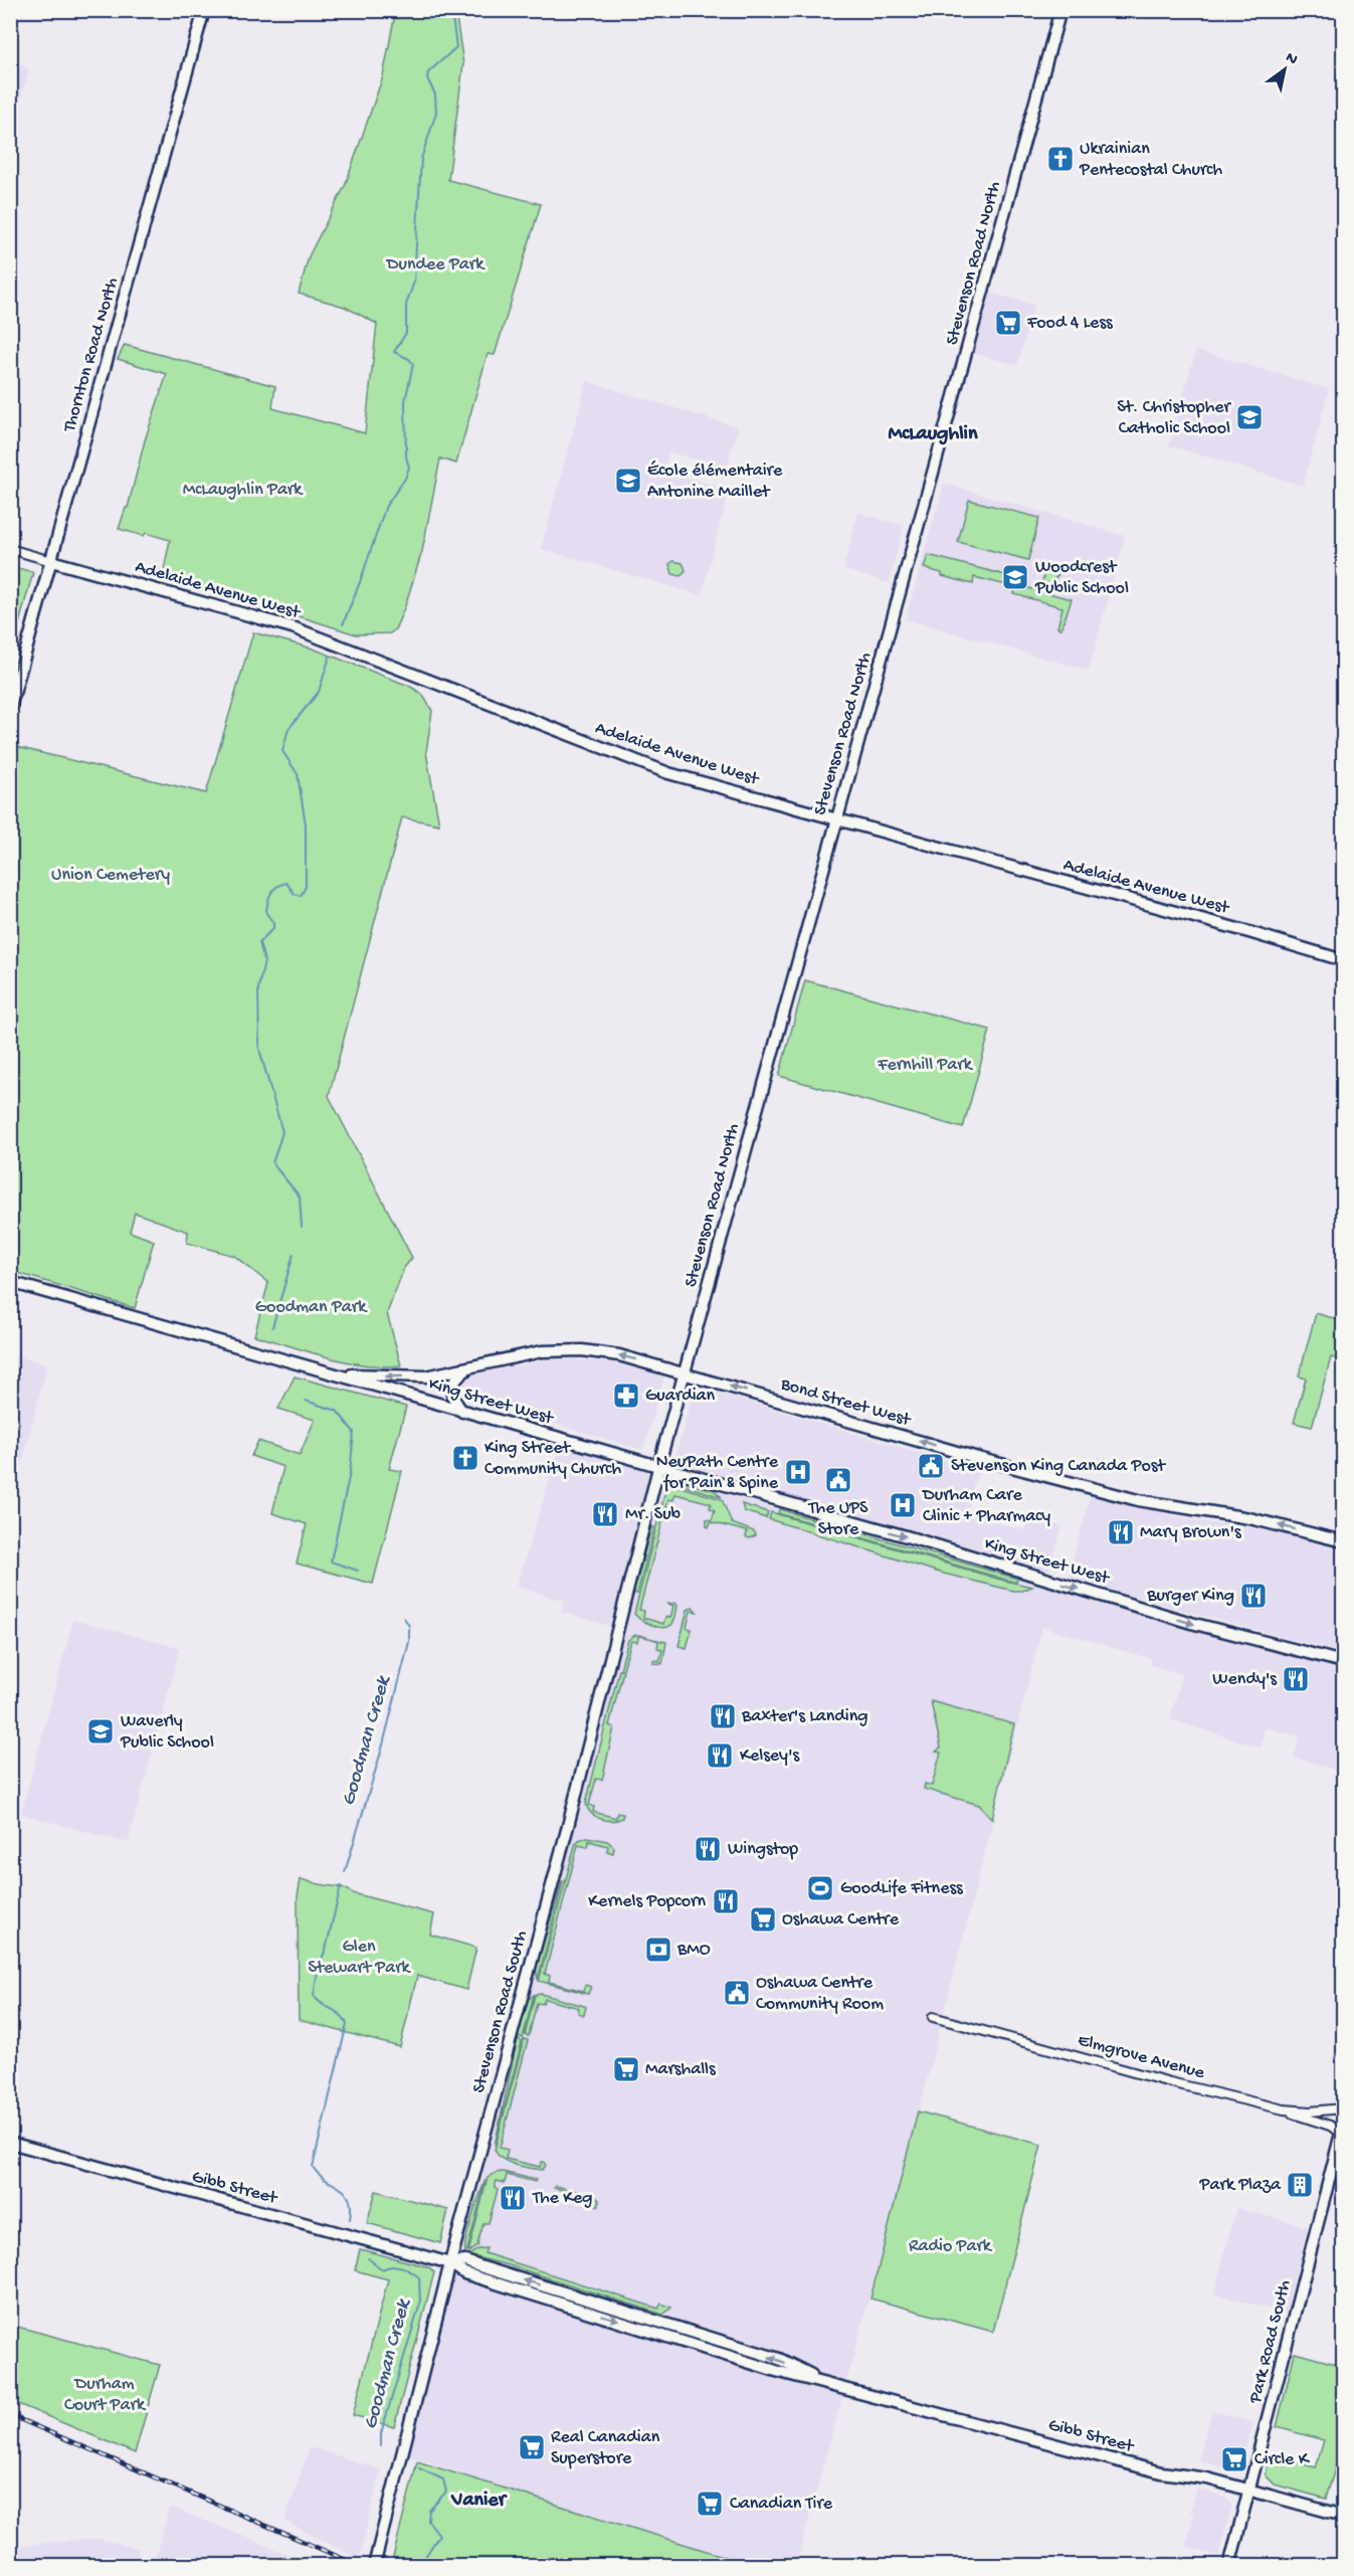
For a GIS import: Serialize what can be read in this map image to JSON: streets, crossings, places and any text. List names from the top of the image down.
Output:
{
  "streets": {
    "main road": [
      "Stevenson Road North",
      "Thornton Road North",
      "Adelaide Avenue West",
      "King Street West",
      "Bond Street West",
      "Stevenson Road South",
      "Gibb Street",
      "Park Road South"
    ],
    "street": ["Elmgrove Avenue"]
  },
  "crossings": [
    ["Stevenson Road North", "Adelaide Avenue West"],
    ["Stevenson Road North", "King Street West"],
    ["Stevenson Road North", "Bond Street West"],
    ["Stevenson Road North", "Stevenson Road South"],
    ["Thornton Road North", "Adelaide Avenue West"],
    ["King Street West", "Bond Street West"],
    ["King Street West", "Stevenson Road South"],
    ["Stevenson Road South", "Gibb Street"],
    ["Gibb Street", "Park Road South"]
  ],
  "one_way": ["King Street West", "Bond Street West"],
  "districts": ["McLaughlin", "Vanier"],
  "water": ["Goodman Creek"],
  "parks": [
    "Dundee Park",
    "McLaughlin Park",
    "Union Cemetery",
    "Fernhill Park",
    "Goodman Park",
    "Glen Stewart Park",
    "Radio Park",
    "Durham Court Park"
  ],
  "places": {
    "church": ["Ukrainian Pentecostal Church", "King Street Community Church"],
    "supermarket": [
      "Food 4 Less",
      "Oshawa Centre",
      "Marshalls",
      "Real Canadian Superstore",
      "Circle K",
      "Canadian Tire"
    ],
    "school or university": [
      "St. Christopher Catholic School",
      "École élémentaire Antonine Maillet",
      "Woodcrest Public School",
      "Waverly Public School"
    ],
    "pharmacy": ["Guardian"],
    "public building": ["Stevenson King Canada Post", "The UPS Store", "Oshawa Centre Community Room"],
    "hospital": ["NeuPath Centre for Pain & Spine", "Durham Care Clinic + Pharmacy"],
    "restaurant": [
      "Mr. Sub",
      "Mary Brown's",
      "Burger King",
      "Wendy's",
      "Baxter's Landing",
      "Kelsey's",
      "Wingstop",
      "Kernels Popcorn",
      "The Keg"
    ],
    "sports": ["GoodLife Fitness"],
    "bank": ["BMO"],
    "building": ["Park Plaza"]
  },
  "north": "top right"
}
